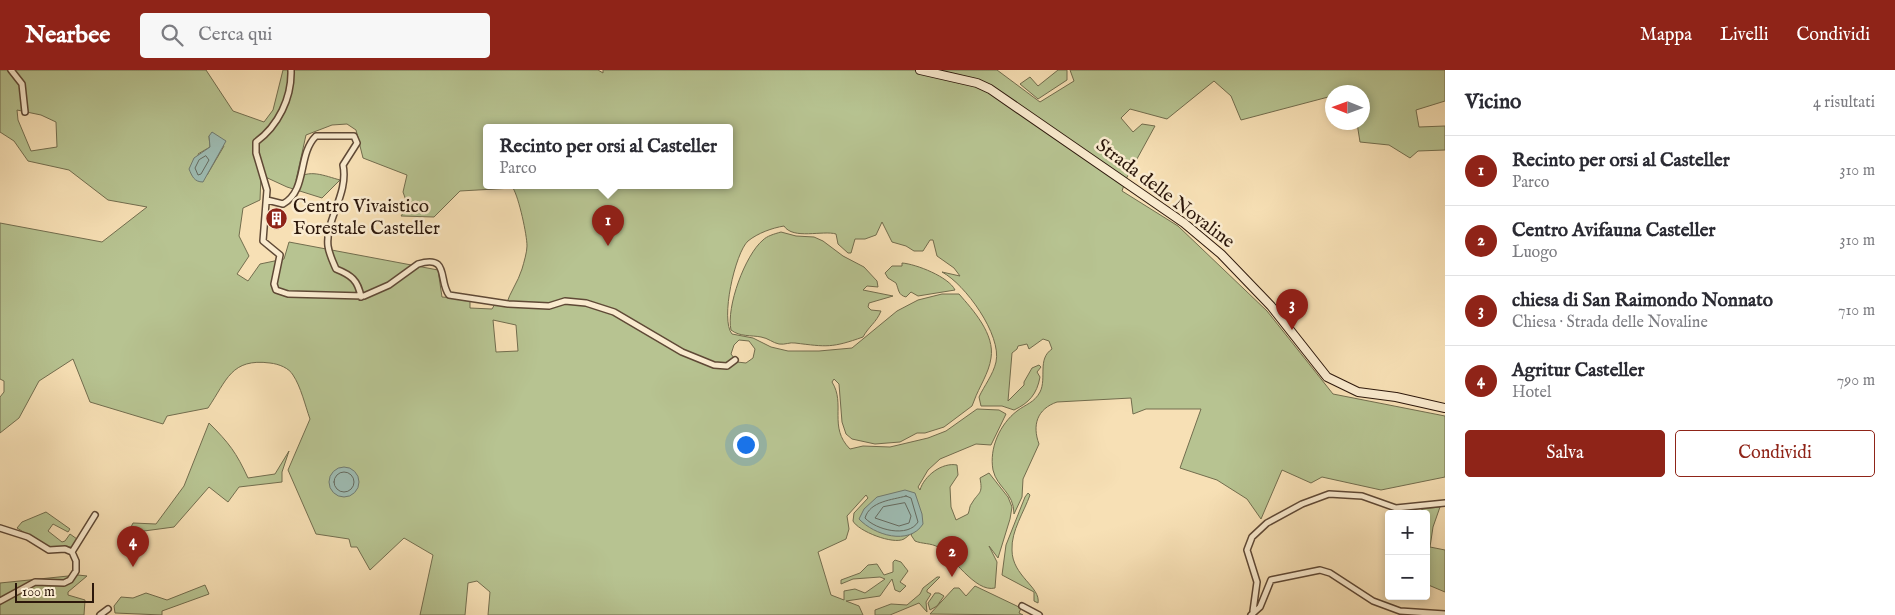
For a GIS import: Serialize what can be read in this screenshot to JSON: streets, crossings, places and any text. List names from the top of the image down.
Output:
{
  "streets": {
    "street": ["Strada delle Novaline"]
  },
  "places": {
    "building": ["Centro Vivaistico Forestale Casteller"]
  },
  "scale_bar": "100 m",
  "north": "left",
  "page": {
    "header": "Nearbee",
    "search": "Cerca qui",
    "nav": ["Mappa", "Livelli", "Condividi"],
    "heading": ["Vicino", "4 risultati"],
    "popup": ["Recinto per orsi al Casteller", "Parco"],
    "list": [
      {
        "mark": "1",
        "name": "Recinto per orsi al Casteller",
        "note": "Parco",
        "value": "310 m"
      },
      {
        "mark": "2",
        "name": "Centro Avifauna Casteller",
        "note": "Luogo",
        "value": "310 m"
      },
      {
        "mark": "3",
        "name": "chiesa di San Raimondo Nonnato",
        "note": "Chiesa · Strada delle Novaline",
        "value": "710 m"
      },
      {
        "mark": "4",
        "name": "Agritur Casteller",
        "note": "Hotel",
        "value": "790 m"
      }
    ],
    "pins": [
      "1",
      "3",
      "4",
      "2"
    ],
    "buttons": ["Salva", "Condividi"],
    "map_buttons": ["+", "−"],
    "scale": "100 m"
  }
}
